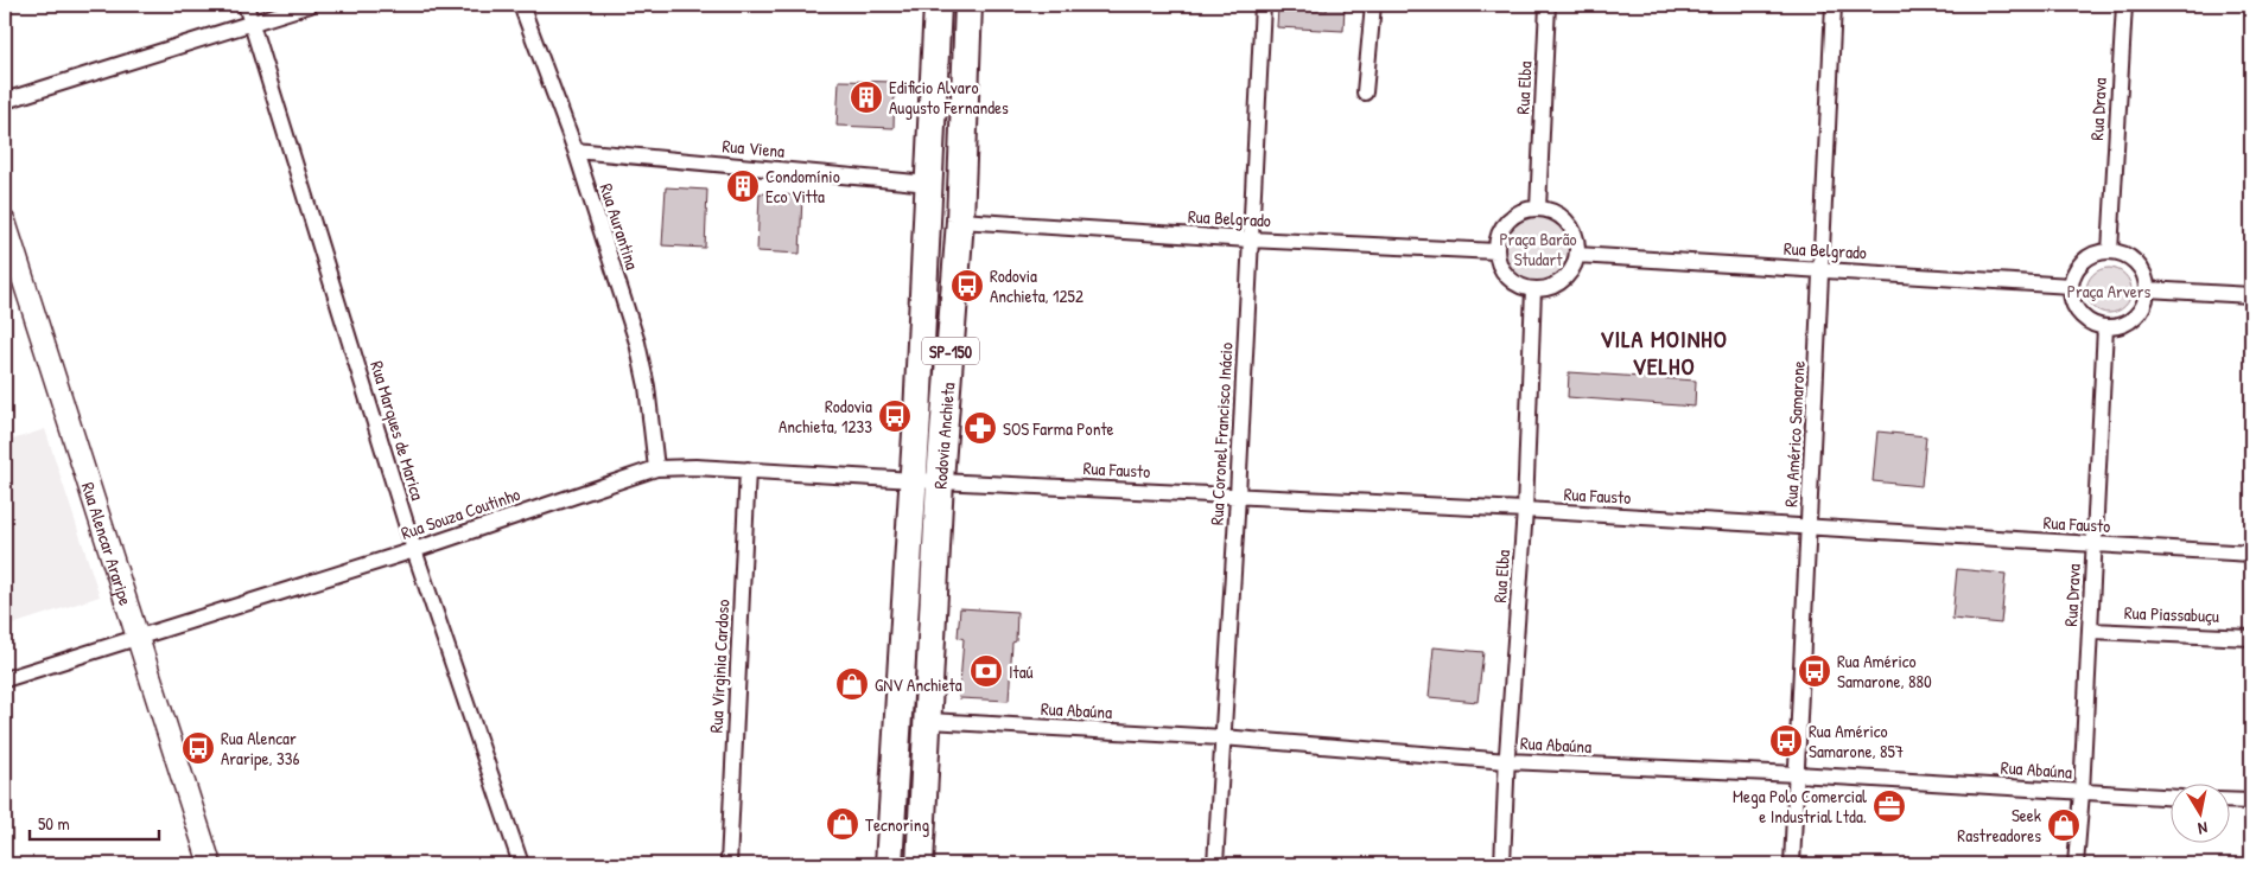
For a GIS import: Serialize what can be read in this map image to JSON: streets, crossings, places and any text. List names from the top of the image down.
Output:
{
  "streets": {
    "highway": ["SP-150", "Rodovia Anchieta"],
    "street": [
      "Rua Elba",
      "Rua Drava",
      "Rua Viena",
      "Rua Belgrado",
      "Rua Aurantina",
      "Rua Marques de Marica",
      "Rua Coronel Francisco Inácio",
      "Rua Américo Samarone",
      "Rua Fausto",
      "Rua Souza Coutinho",
      "Rua Alencar Araripe",
      "Rua Piassabuçu",
      "Rua Virginia Cardoso",
      "Rua Abaúna"
    ]
  },
  "crossings": [
    ["Rua Elba", "Rua Belgrado"],
    ["Rua Elba", "Rua Fausto"],
    ["Rua Elba", "Rua Abaúna"],
    ["Rua Drava", "Rua Belgrado"],
    ["Rua Drava", "Rua Fausto"],
    ["Rua Drava", "Rua Piassabuçu"],
    ["Rua Drava", "Rua Abaúna"],
    ["Rua Viena", "Rua Aurantina"],
    ["Rua Viena", "Rodovia Anchieta"],
    ["Rua Belgrado", "Rodovia Anchieta"],
    ["Rua Belgrado", "Rua Coronel Francisco Inácio"],
    ["Rua Belgrado", "Rua Américo Samarone"],
    ["Rua Aurantina", "Rua Souza Coutinho"],
    ["Rua Marques de Marica", "Rua Souza Coutinho"],
    ["Rodovia Anchieta", "Rua Fausto"],
    ["Rodovia Anchieta", "Rua Souza Coutinho"],
    ["Rodovia Anchieta", "Rua Abaúna"],
    ["Rua Coronel Francisco Inácio", "Rua Fausto"],
    ["Rua Coronel Francisco Inácio", "Rua Abaúna"],
    ["Rua Américo Samarone", "Rua Fausto"],
    ["Rua Américo Samarone", "Rua Abaúna"],
    ["Rua Fausto", "Rua Souza Coutinho"],
    ["Rua Souza Coutinho", "Rua Alencar Araripe"],
    ["Rua Souza Coutinho", "Rua Virginia Cardoso"]
  ],
  "districts": ["VILA MOINHO VELHO"],
  "parks": ["Praça Barão Studart", "Praça Arvers"],
  "places": {
    "building": ["Edificio Alvaro Augusto Fernandes", "Condomínio Eco Vitta"],
    "bus stop": [
      "Rodovia Anchieta, 1252",
      "Rodovia Anchieta, 1233",
      "Rua Américo Samarone, 880",
      "Rua Américo Samarone, 857",
      "Rua Alencar Araripe, 336"
    ],
    "pharmacy": ["SOS Farma Ponte"],
    "bank": ["Itaú"],
    "shop": ["GNV Anchieta", "Tecnoring", "Seek Rastreadores"],
    "office": ["Mega Polo Comercial e Industrial Ltda."]
  },
  "scale_bar": "50 m",
  "north": "bottom"
}
